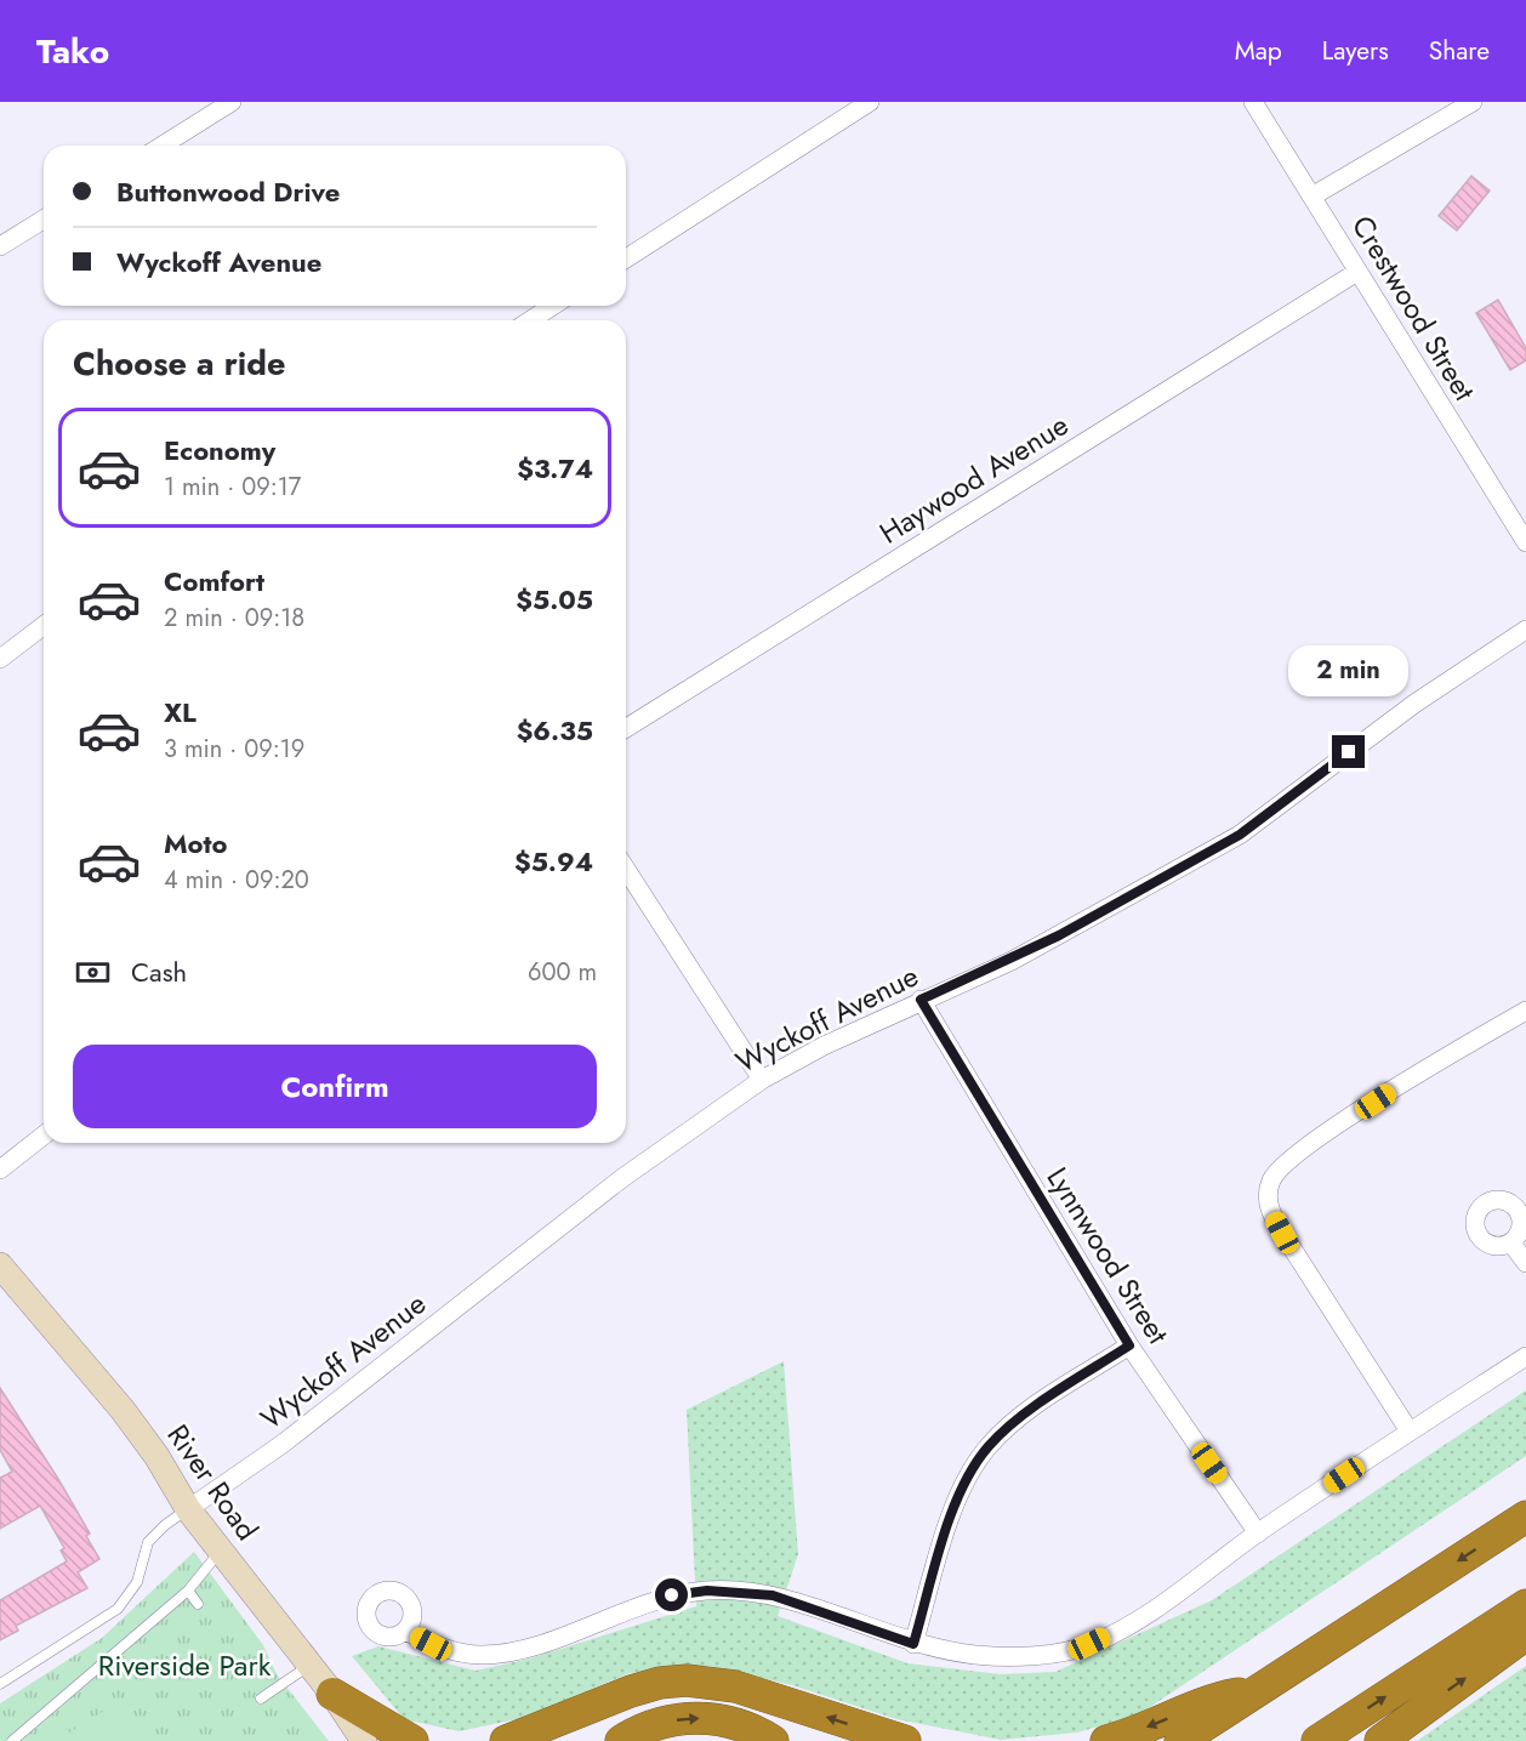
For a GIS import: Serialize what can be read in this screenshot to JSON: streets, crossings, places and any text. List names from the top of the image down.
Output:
{
  "streets": {
    "street": [
      "Crestwood Street",
      "Haywood Avenue",
      "Wyckoff Avenue",
      "Lynnwood Street",
      "River Road"
    ]
  },
  "crossings": [
    ["Crestwood Street", "Haywood Avenue"],
    ["Wyckoff Avenue", "Lynnwood Street"],
    ["Wyckoff Avenue", "River Road"]
  ],
  "parks": ["Riverside Park"],
  "page": {
    "header": "Tako",
    "nav": ["Map", "Layers", "Share"],
    "banner": ["Buttonwood Drive", "Wyckoff Avenue"],
    "heading": "Choose a ride",
    "list": [
      {
        "name": "Economy",
        "note": "1 min · 09:17",
        "value": "$3.74"
      },
      {
        "name": "Comfort",
        "note": "2 min · 09:18",
        "value": "$5.05"
      },
      {
        "name": "XL",
        "note": "3 min · 09:19",
        "value": "$6.35"
      },
      {
        "name": "Moto",
        "note": "4 min · 09:20",
        "value": "$5.94"
      }
    ],
    "bubble": "2 min",
    "pay": ["Cash", "600 m"],
    "buttons": "Confirm"
  }
}
